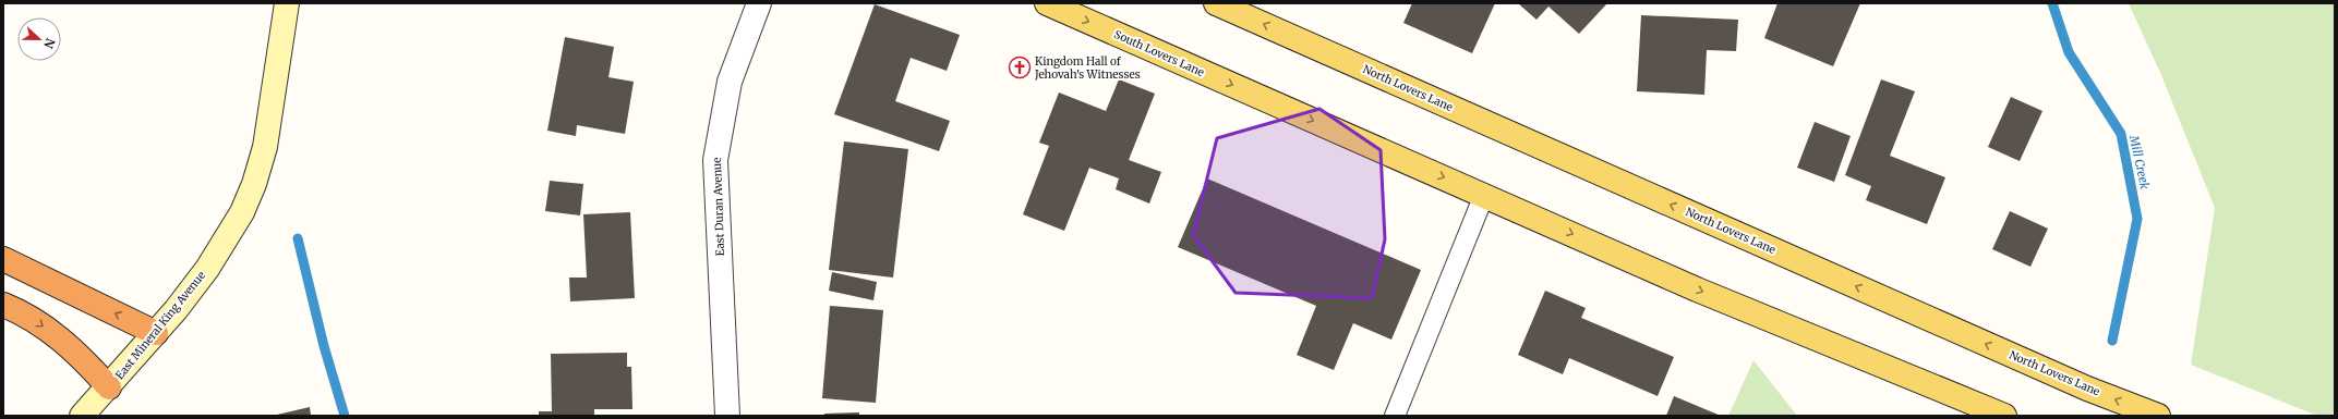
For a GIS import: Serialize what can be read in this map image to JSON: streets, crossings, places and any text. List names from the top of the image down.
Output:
{
  "streets": {
    "main road": ["South Lovers Lane", "North Lovers Lane"],
    "street": ["East Duran Avenue", "East Mineral King Avenue"]
  },
  "one_way": ["South Lovers Lane"],
  "water": ["Mill Creek"],
  "places": {
    "church": ["Kingdom Hall of Jehovah's Witnesses"]
  },
  "north": "right"
}
